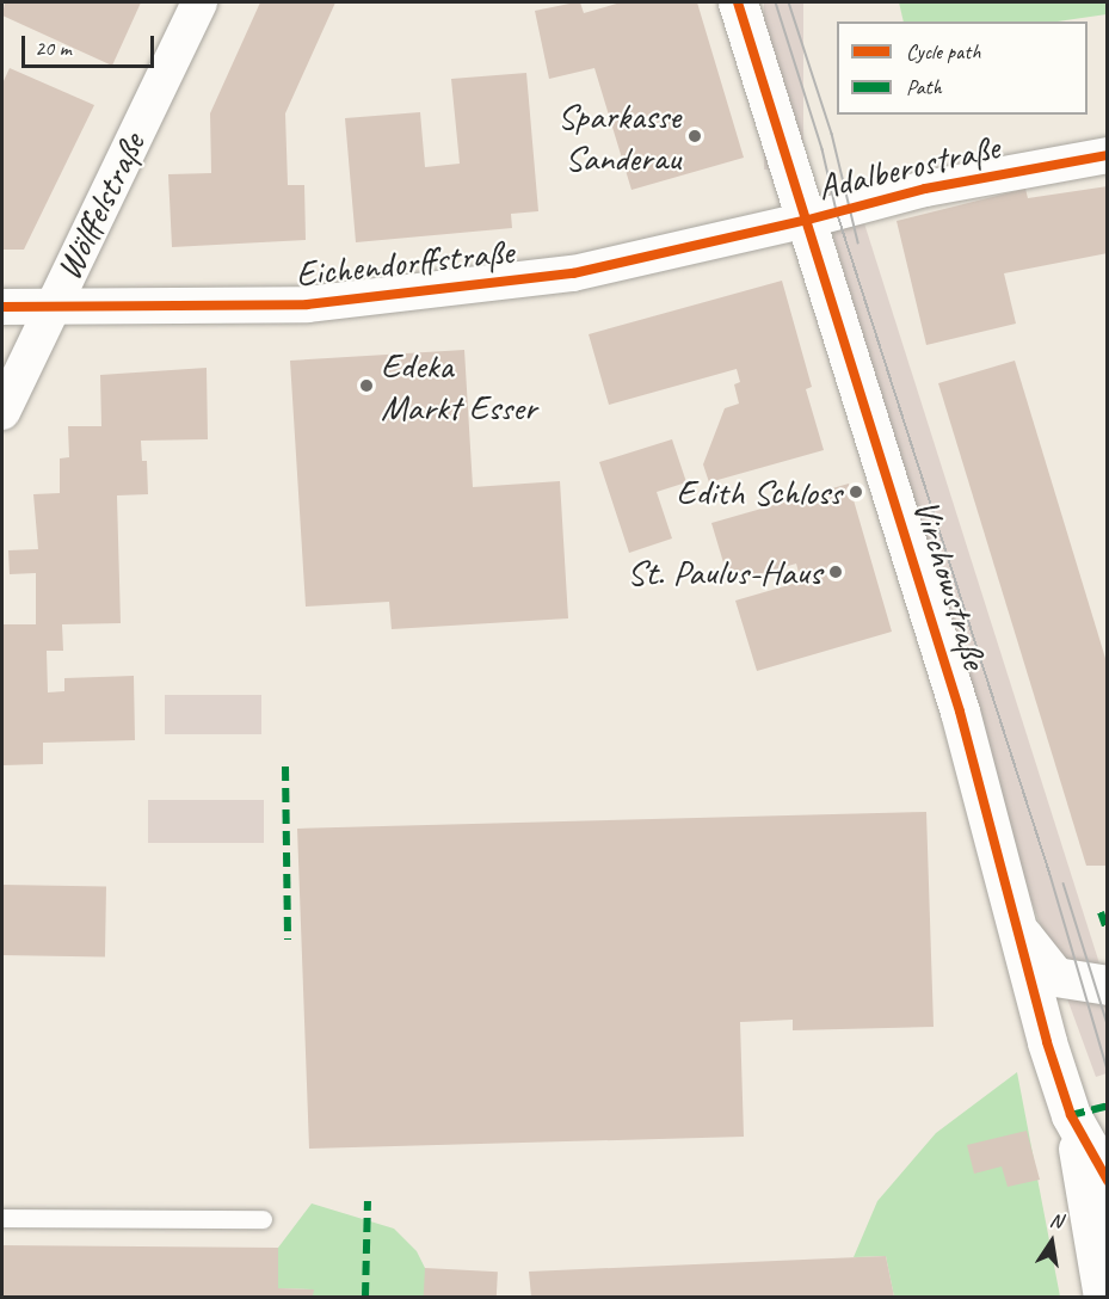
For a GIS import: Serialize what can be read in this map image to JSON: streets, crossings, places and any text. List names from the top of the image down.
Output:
{
  "streets": {
    "street": [
      "Adalberostraße",
      "Wölffelstraße",
      "Eichendorffstraße",
      "Virchowstraße"
    ]
  },
  "crossings": [
    ["Adalberostraße", "Eichendorffstraße"],
    ["Adalberostraße", "Virchowstraße"],
    ["Wölffelstraße", "Eichendorffstraße"],
    ["Eichendorffstraße", "Virchowstraße"]
  ],
  "places": [
    "Sparkasse Sanderau",
    "Edeka Markt Esser",
    "Edith Schloss",
    "St. Paulus-Haus"
  ],
  "legend": ["Cycle path", "Path"],
  "scale_bar": "20 m",
  "north": "top"
}
